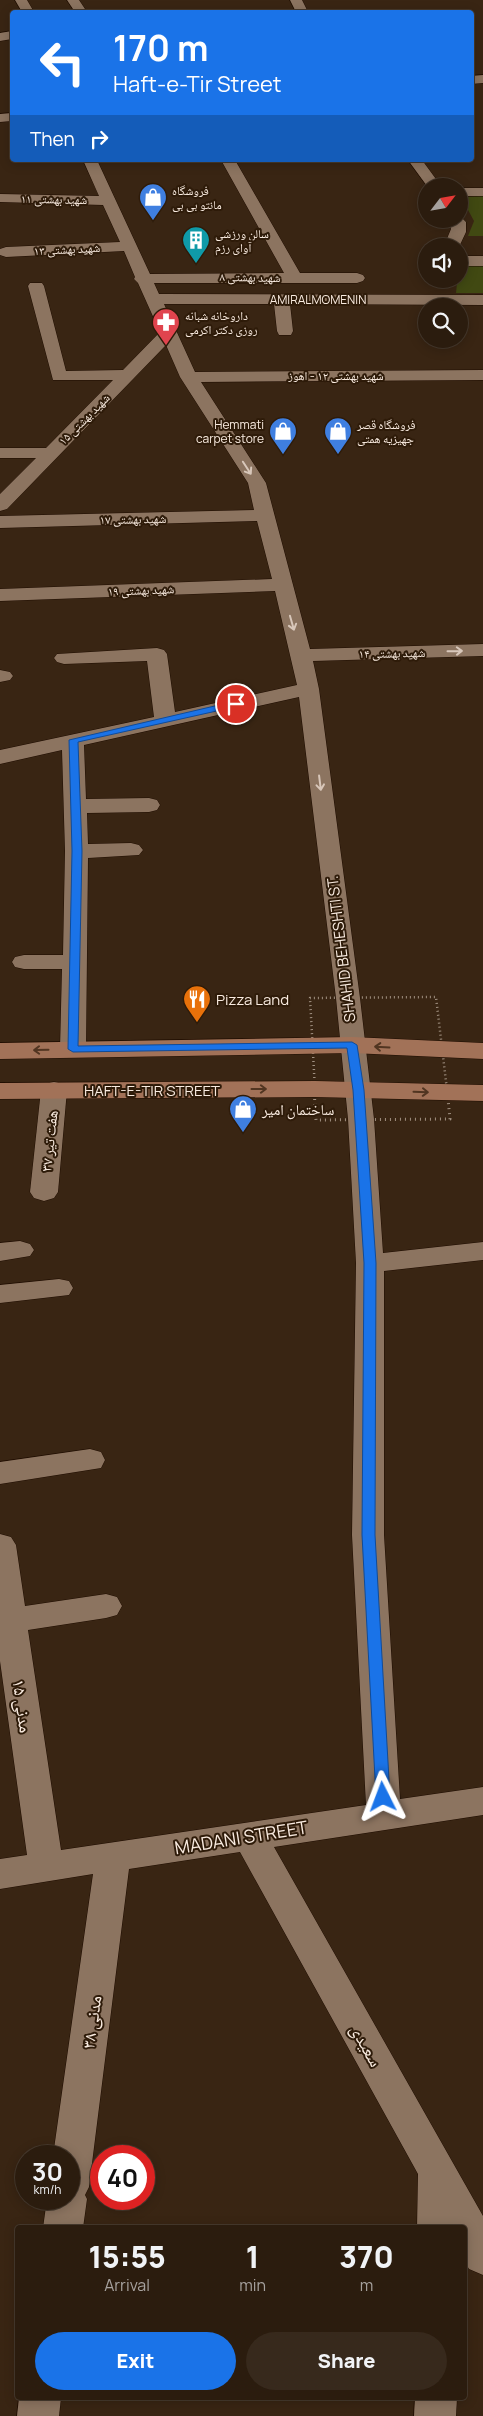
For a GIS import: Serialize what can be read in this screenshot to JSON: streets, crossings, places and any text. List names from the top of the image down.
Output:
{
  "streets": {
    "main road": ["HAFT-E-TIR STREET"],
    "street": [
      "شهید بهشتی ۱۱",
      "شهید بهشتی ۱۳",
      "شهید بهشتی ۸",
      "AMIRALMOMENIN",
      "شهید بهشتی ۱۲ - اهوز",
      "شهید بهشتی ۱۵",
      "شهید بهشتی ۱۷",
      "شهید بهشتی ۱۹",
      "شهید بهشتی ۱۴",
      "SHAHID BEHESHTI ST.",
      "هفت تیر ۳۷",
      "مدنی ۱۵",
      "MADANI STREET",
      "مدنی ۳۸",
      "سعیدی"
    ]
  },
  "crossings": [
    ["شهید بهشتی ۱۱", "SHAHID BEHESHTI ST."],
    ["شهید بهشتی ۱۳", "SHAHID BEHESHTI ST."],
    ["شهید بهشتی ۸", "SHAHID BEHESHTI ST."],
    ["AMIRALMOMENIN", "SHAHID BEHESHTI ST."],
    ["شهید بهشتی ۱۲ - اهوز", "SHAHID BEHESHTI ST."],
    ["شهید بهشتی ۱۵", "SHAHID BEHESHTI ST."],
    ["شهید بهشتی ۱۷", "SHAHID BEHESHTI ST."],
    ["شهید بهشتی ۱۹", "SHAHID BEHESHTI ST."],
    ["شهید بهشتی ۱۴", "SHAHID BEHESHTI ST."],
    ["SHAHID BEHESHTI ST.", "HAFT-E-TIR STREET"],
    ["SHAHID BEHESHTI ST.", "MADANI STREET"],
    ["HAFT-E-TIR STREET", "هفت تیر ۳۷"],
    ["مدنی ۱۵", "MADANI STREET"],
    ["MADANI STREET", "مدنی ۳۸"],
    ["MADANI STREET", "سعیدی"]
  ],
  "one_way": ["شهید بهشتی ۱۴"],
  "places": {
    "shop": [
      "فروشگاه مانتو بی بی",
      "Hemmati carpet store",
      "فروشگاه قصر جهیزیه همتی",
      "ساختمان امیر"
    ],
    "building": ["سالن ورزشی آوای رزم"],
    "pharmacy": ["داروخانه شبانه روزی دکتر اکرمی"],
    "restaurant": ["Pizza Land"]
  },
  "north": "top right",
  "page": {
    "turn": ["170 m", "Haft-e-Tir Street"],
    "then": "Then",
    "speed": "30 km/h",
    "limit": "40",
    "eta": [
      "15:55",
      "Arrival",
      "1",
      "min",
      "370",
      "m"
    ],
    "buttons": ["Exit", "Share"]
  }
}
